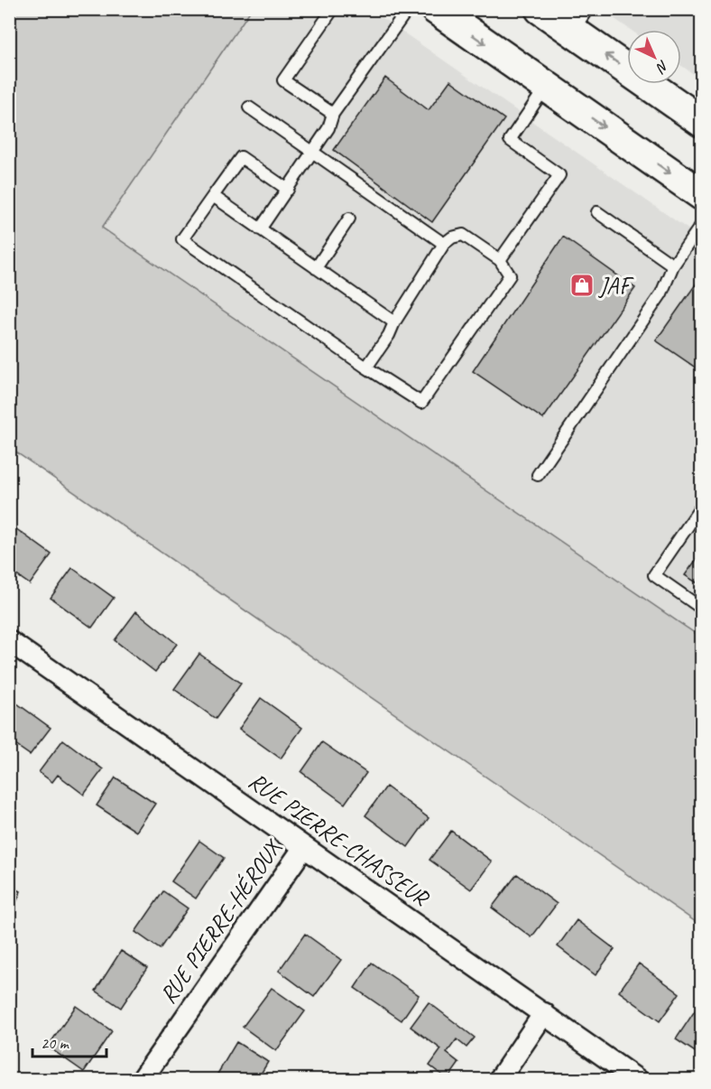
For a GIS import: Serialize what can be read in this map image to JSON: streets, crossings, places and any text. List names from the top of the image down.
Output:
{
  "streets": {
    "street": ["RUE PIERRE-CHASSEUR", "RUE PIERRE-HÉROUX"]
  },
  "crossings": [
    ["RUE PIERRE-CHASSEUR", "RUE PIERRE-HÉROUX"]
  ],
  "places": {
    "shop": ["JAF"]
  },
  "scale_bar": "20 m",
  "north": "bottom right"
}
